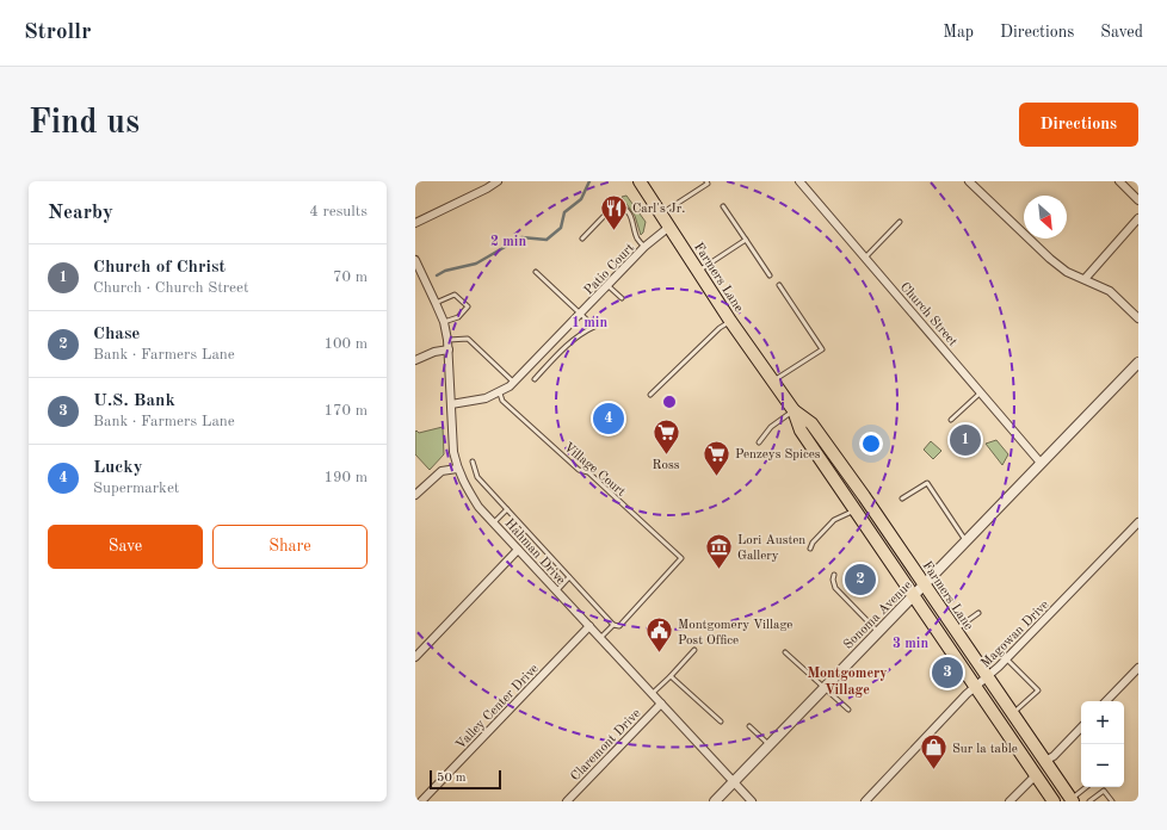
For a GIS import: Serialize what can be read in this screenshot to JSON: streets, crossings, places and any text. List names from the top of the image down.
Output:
{
  "streets": {
    "main road": ["Farmers Lane"],
    "street": [
      "Patio Court",
      "Church Street",
      "Hahman Drive",
      "Sonoma Avenue",
      "Magowan Drive",
      "Valley Center Drive",
      "Claremont Drive"
    ],
    "lane": ["Village Court"]
  },
  "crossings": [
    ["Patio Court", "Farmers Lane"],
    ["Patio Court", "Village Court"],
    ["Patio Court", "Hahman Drive"],
    ["Farmers Lane", "Sonoma Avenue"],
    ["Farmers Lane", "Magowan Drive"],
    ["Church Street", "Sonoma Avenue"],
    ["Hahman Drive", "Sonoma Avenue"],
    ["Hahman Drive", "Valley Center Drive"],
    ["Hahman Drive", "Claremont Drive"]
  ],
  "districts": ["Montgomery Village"],
  "places": {
    "restaurant": ["Carl's Jr."],
    "supermarket": ["Ross", "Penzeys Spices"],
    "museum": ["Lori Austen Gallery"],
    "public building": ["Montgomery Village Post Office"],
    "shop": ["Sur la table"]
  },
  "scale_bar": "50 m",
  "north": "bottom right",
  "page": {
    "header": "Strollr",
    "nav": ["Map", "Directions", "Saved"],
    "buttons": [
      "Directions",
      ["Save", "Share"]
    ],
    "title": "Find us",
    "heading": ["Nearby", "4 results"],
    "list": [
      {
        "mark": "1",
        "name": "Church of Christ",
        "note": "Church · Church Street",
        "value": "70 m"
      },
      {
        "mark": "2",
        "name": "Chase",
        "note": "Bank · Farmers Lane",
        "value": "100 m"
      },
      {
        "mark": "3",
        "name": "U.S. Bank",
        "note": "Bank · Farmers Lane",
        "value": "170 m"
      },
      {
        "mark": "4",
        "name": "Lucky",
        "note": "Supermarket",
        "value": "190 m"
      }
    ],
    "pins": [
      "4",
      "1",
      "2",
      "3"
    ],
    "map_buttons": ["+", "−"],
    "scale": "50 m"
  },
  "rings": ["2 min", "1 min", "3 min"]
}
